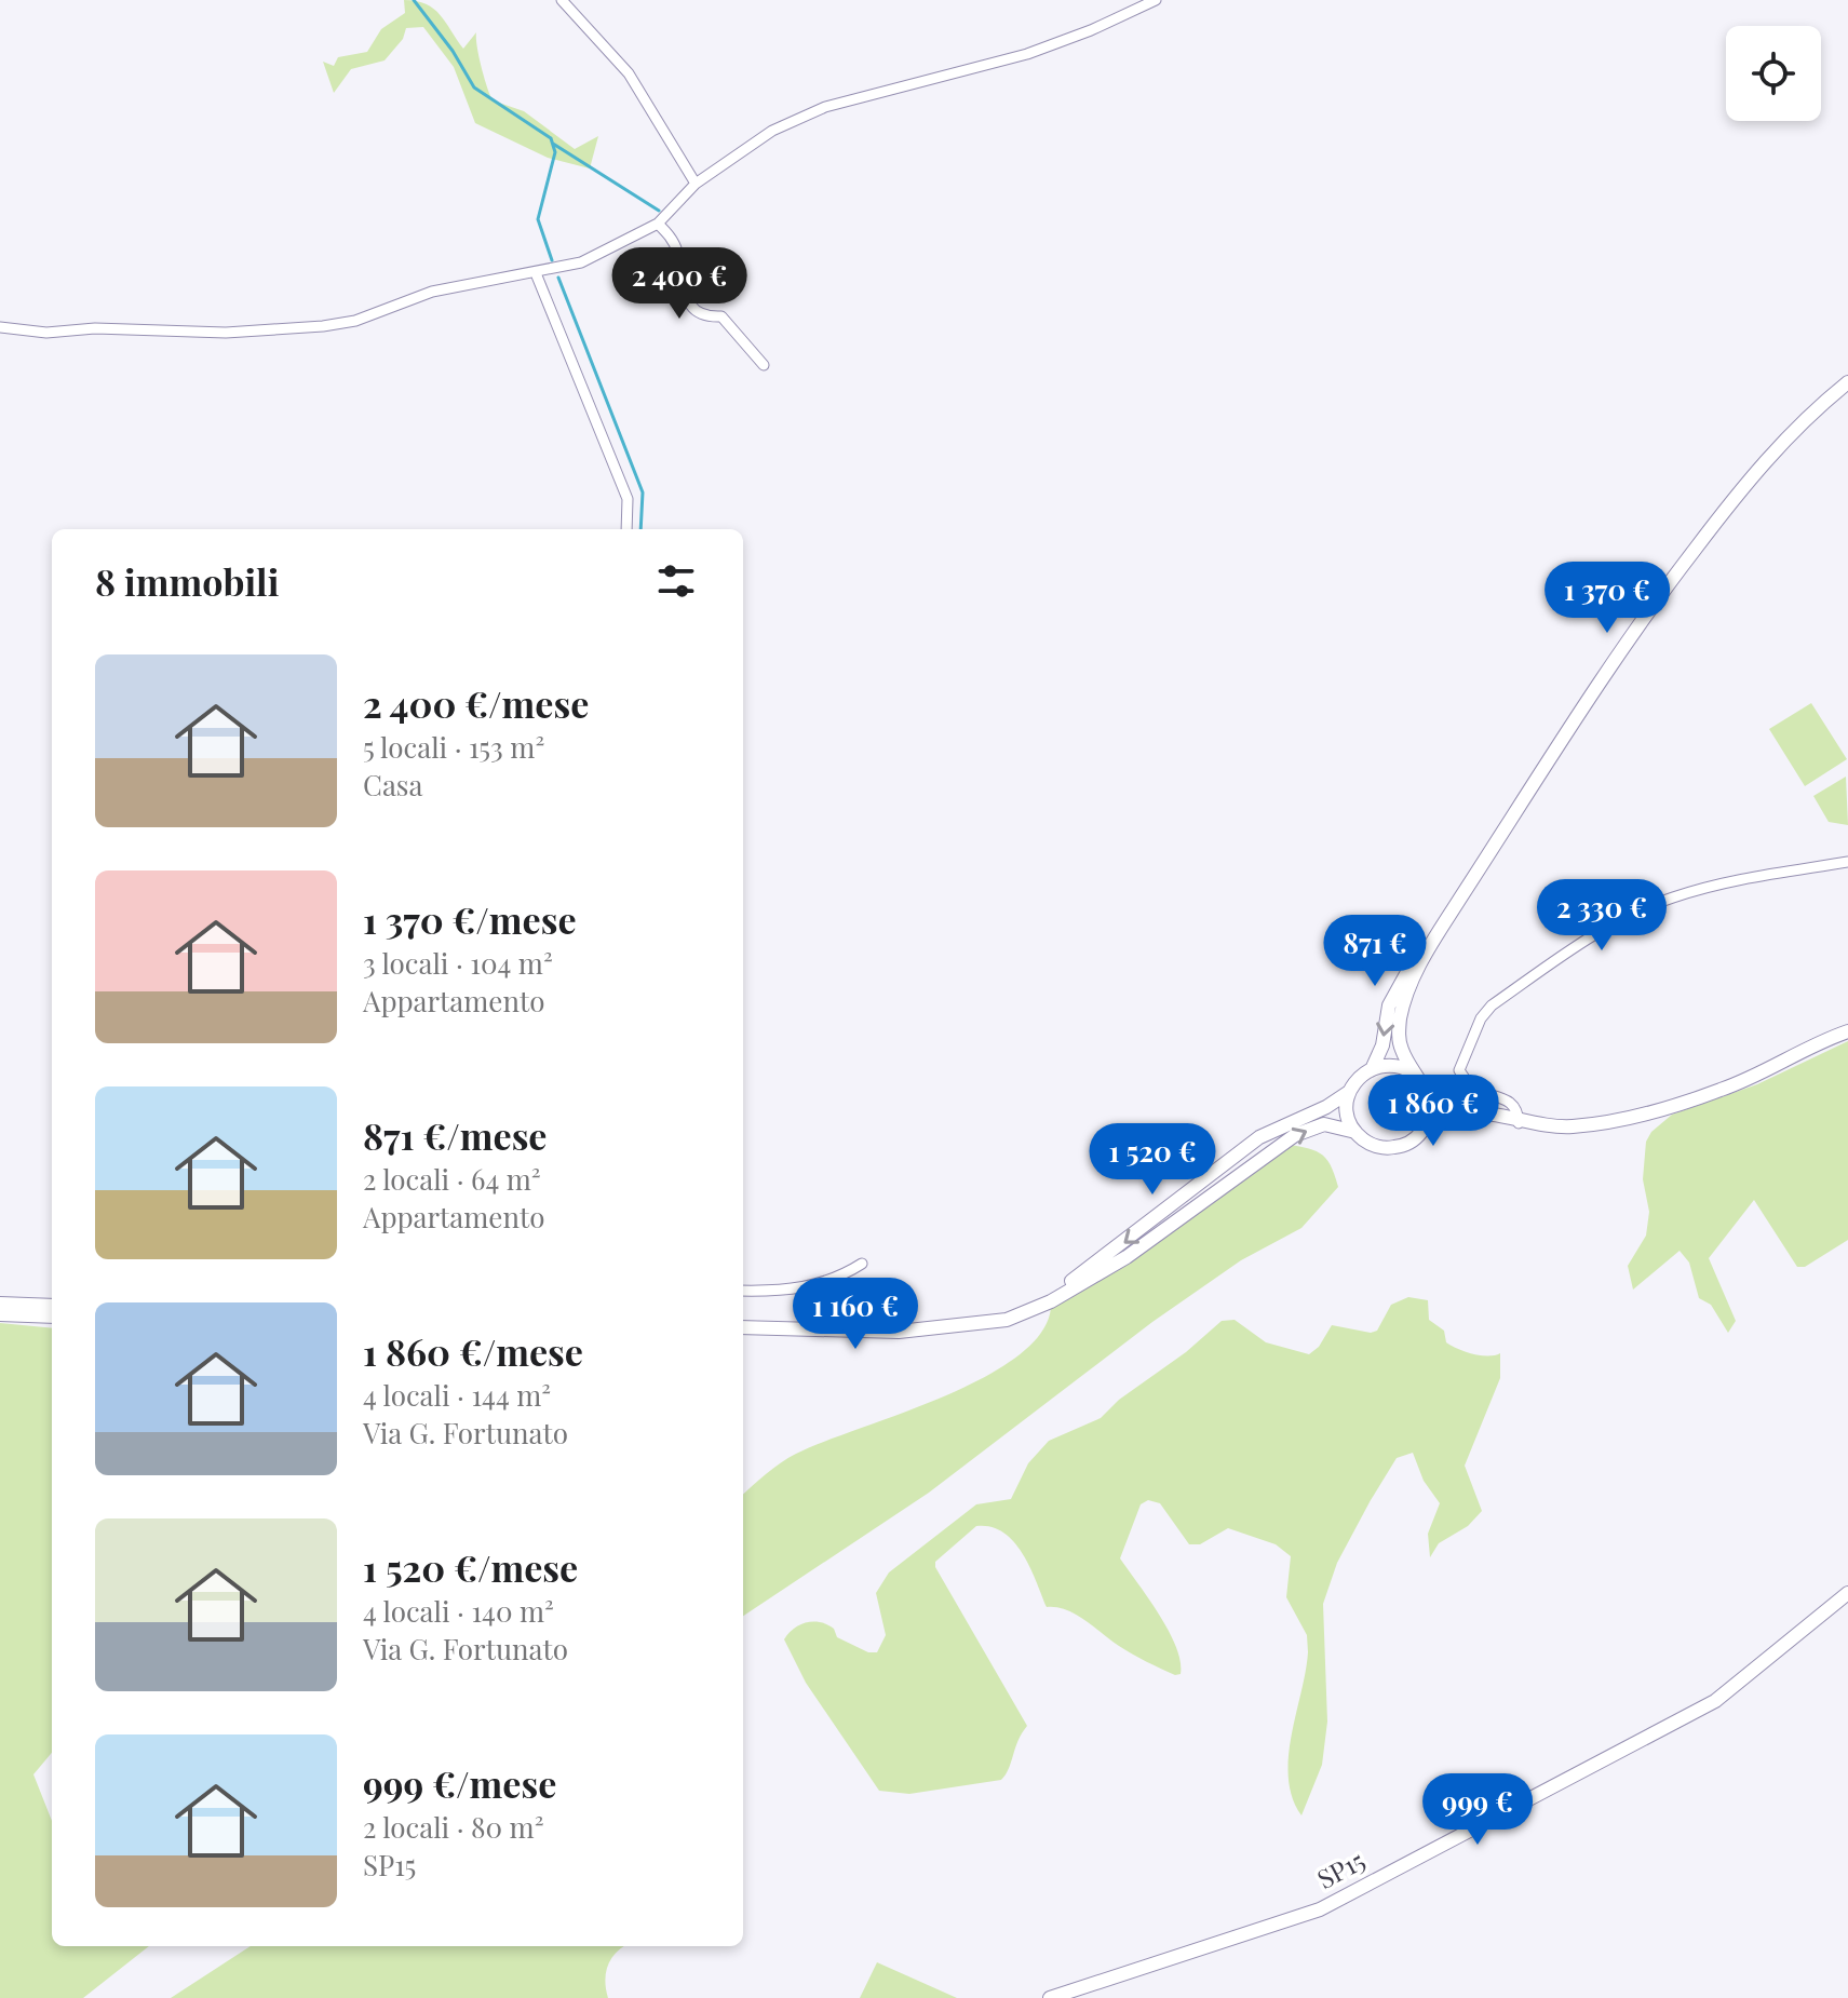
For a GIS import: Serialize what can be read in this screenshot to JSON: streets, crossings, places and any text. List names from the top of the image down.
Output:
{
  "streets": {
    "main road": ["SP15"]
  },
  "page": {
    "price": [
      "2 400 €",
      "1 370 €",
      "2 330 €",
      "871 €",
      "1 860 €",
      "1 520 €",
      "1 160 €",
      "999 €"
    ],
    "heading": "8 immobili",
    "list": [
      {
        "name": "2 400 €/mese",
        "note": "5 locali · 153 m² · Casa"
      },
      {
        "name": "1 370 €/mese",
        "note": "3 locali · 104 m² · Appartamento"
      },
      {
        "name": "871 €/mese",
        "note": "2 locali · 64 m² · Appartamento"
      },
      {
        "name": "1 860 €/mese",
        "note": "4 locali · 144 m² · Via G. Fortunato"
      },
      {
        "name": "1 520 €/mese",
        "note": "4 locali · 140 m² · Via G. Fortunato"
      },
      {
        "name": "999 €/mese",
        "note": "2 locali · 80 m² · SP15"
      }
    ]
  }
}
